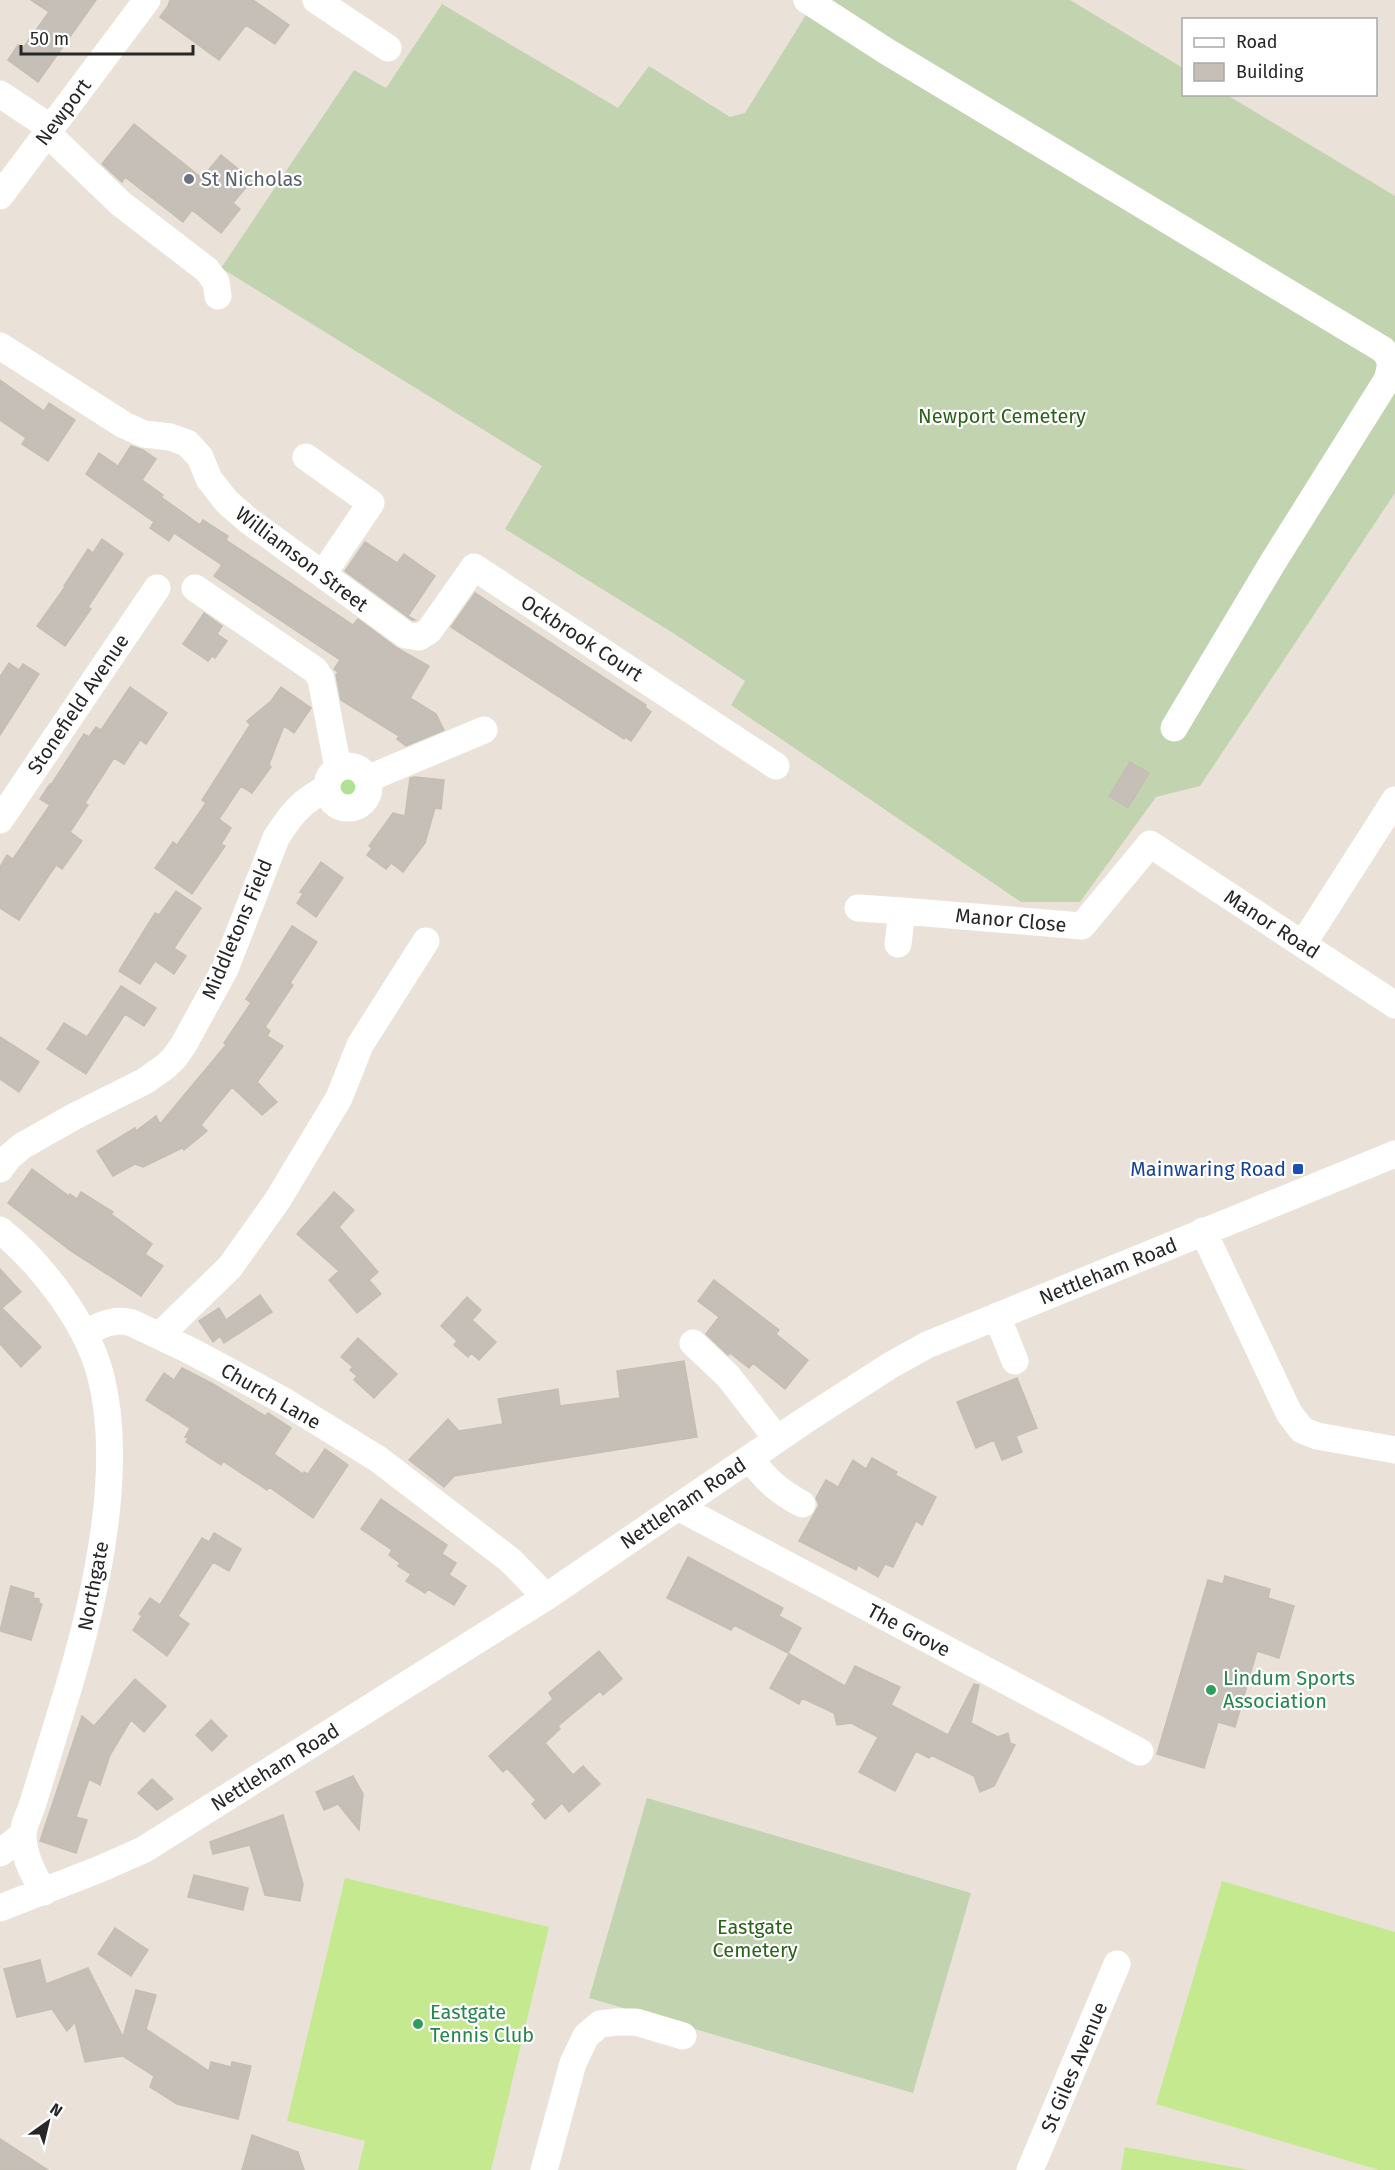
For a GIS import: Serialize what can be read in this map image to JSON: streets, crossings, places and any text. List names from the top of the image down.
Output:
{
  "streets": {
    "street": [
      "Newport",
      "Williamson Street",
      "Ockbrook Court",
      "Stonefield Avenue",
      "Manor Close",
      "Manor Road",
      "Middletons Field",
      "Nettleham Road",
      "Church Lane",
      "Northgate",
      "The Grove",
      "St Giles Avenue"
    ]
  },
  "crossings": [
    ["Williamson Street", "Ockbrook Court"],
    ["Manor Close", "Manor Road"],
    ["Nettleham Road", "Church Lane"],
    ["Nettleham Road", "Northgate"],
    ["Nettleham Road", "The Grove"],
    ["Church Lane", "Northgate"]
  ],
  "parks": ["Newport Cemetery", "Eastgate Cemetery"],
  "places": {
    "other": ["St Nicholas", "Lindum Sports Association", "Eastgate Tennis Club"],
    "transit": ["Mainwaring Road"]
  },
  "legend": ["Road", "Building"],
  "scale_bar": "50 m",
  "north": "top right"
}
